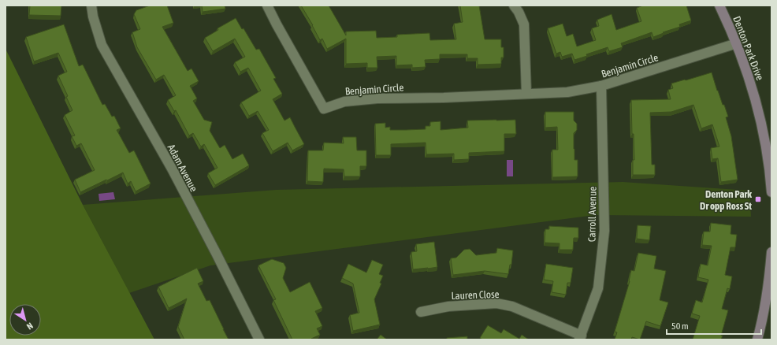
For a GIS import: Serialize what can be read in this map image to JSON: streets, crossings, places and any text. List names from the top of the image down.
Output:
{
  "streets": {
    "main road": ["Denton Park Drive"],
    "street": [
      "Benjamin Circle",
      "Adam Avenue",
      "Carroll Avenue",
      "Lauren Close"
    ]
  },
  "crossings": [
    ["Denton Park Drive", "Benjamin Circle"],
    ["Benjamin Circle", "Carroll Avenue"],
    ["Carroll Avenue", "Lauren Close"]
  ],
  "places": {
    "transit": ["Denton Park Dr opp Ross St"]
  },
  "scale_bar": "50 m",
  "north": "bottom right"
}
